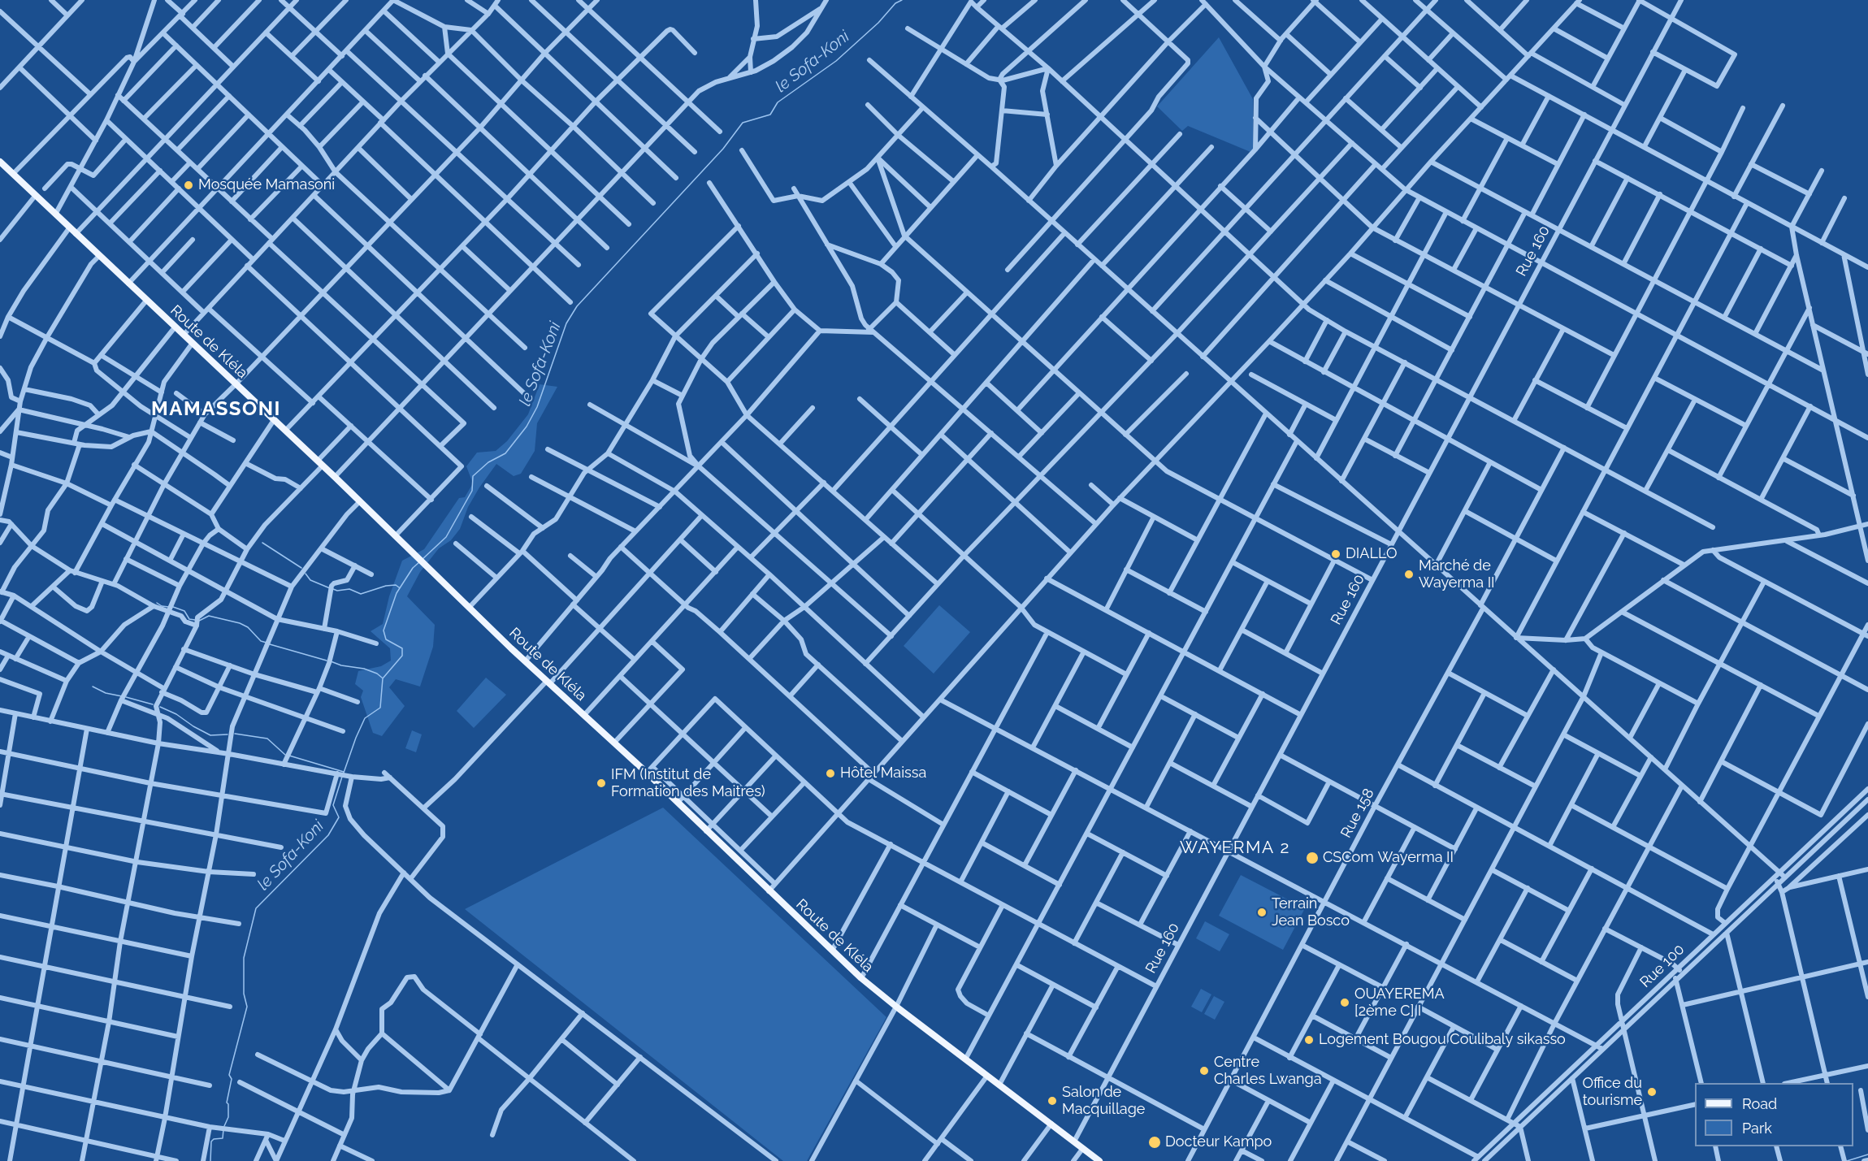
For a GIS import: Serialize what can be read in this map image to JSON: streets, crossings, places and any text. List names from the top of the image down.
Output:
{
  "streets": {
    "main road": ["Route de Kléla"],
    "street": ["Rue 160", "Rue 158", "Rue 100"]
  },
  "crossings": [
    ["Rue 160", "Route de Kléla"]
  ],
  "districts": ["MAMASSONI", "WAYERMA 2"],
  "water": ["le Sofa-Koni"],
  "places": [
    "Mosquée Mamasoni",
    "DIALLO",
    "Marché de Wayerma II",
    "Hôtel Maissa",
    "IFM (Institut de Formation des Maitres)",
    "CSCom Wayerma II",
    "Terrain Jean Bosco",
    "OUAYEREMA [2ème C] I",
    "Logement Bougou Coulibaly sikasso",
    "Centre Charles Lwanga",
    "Office du tourisme",
    "Salon de Macquillage",
    "Docteur Kampo"
  ],
  "legend": ["Road", "Park"]
}
